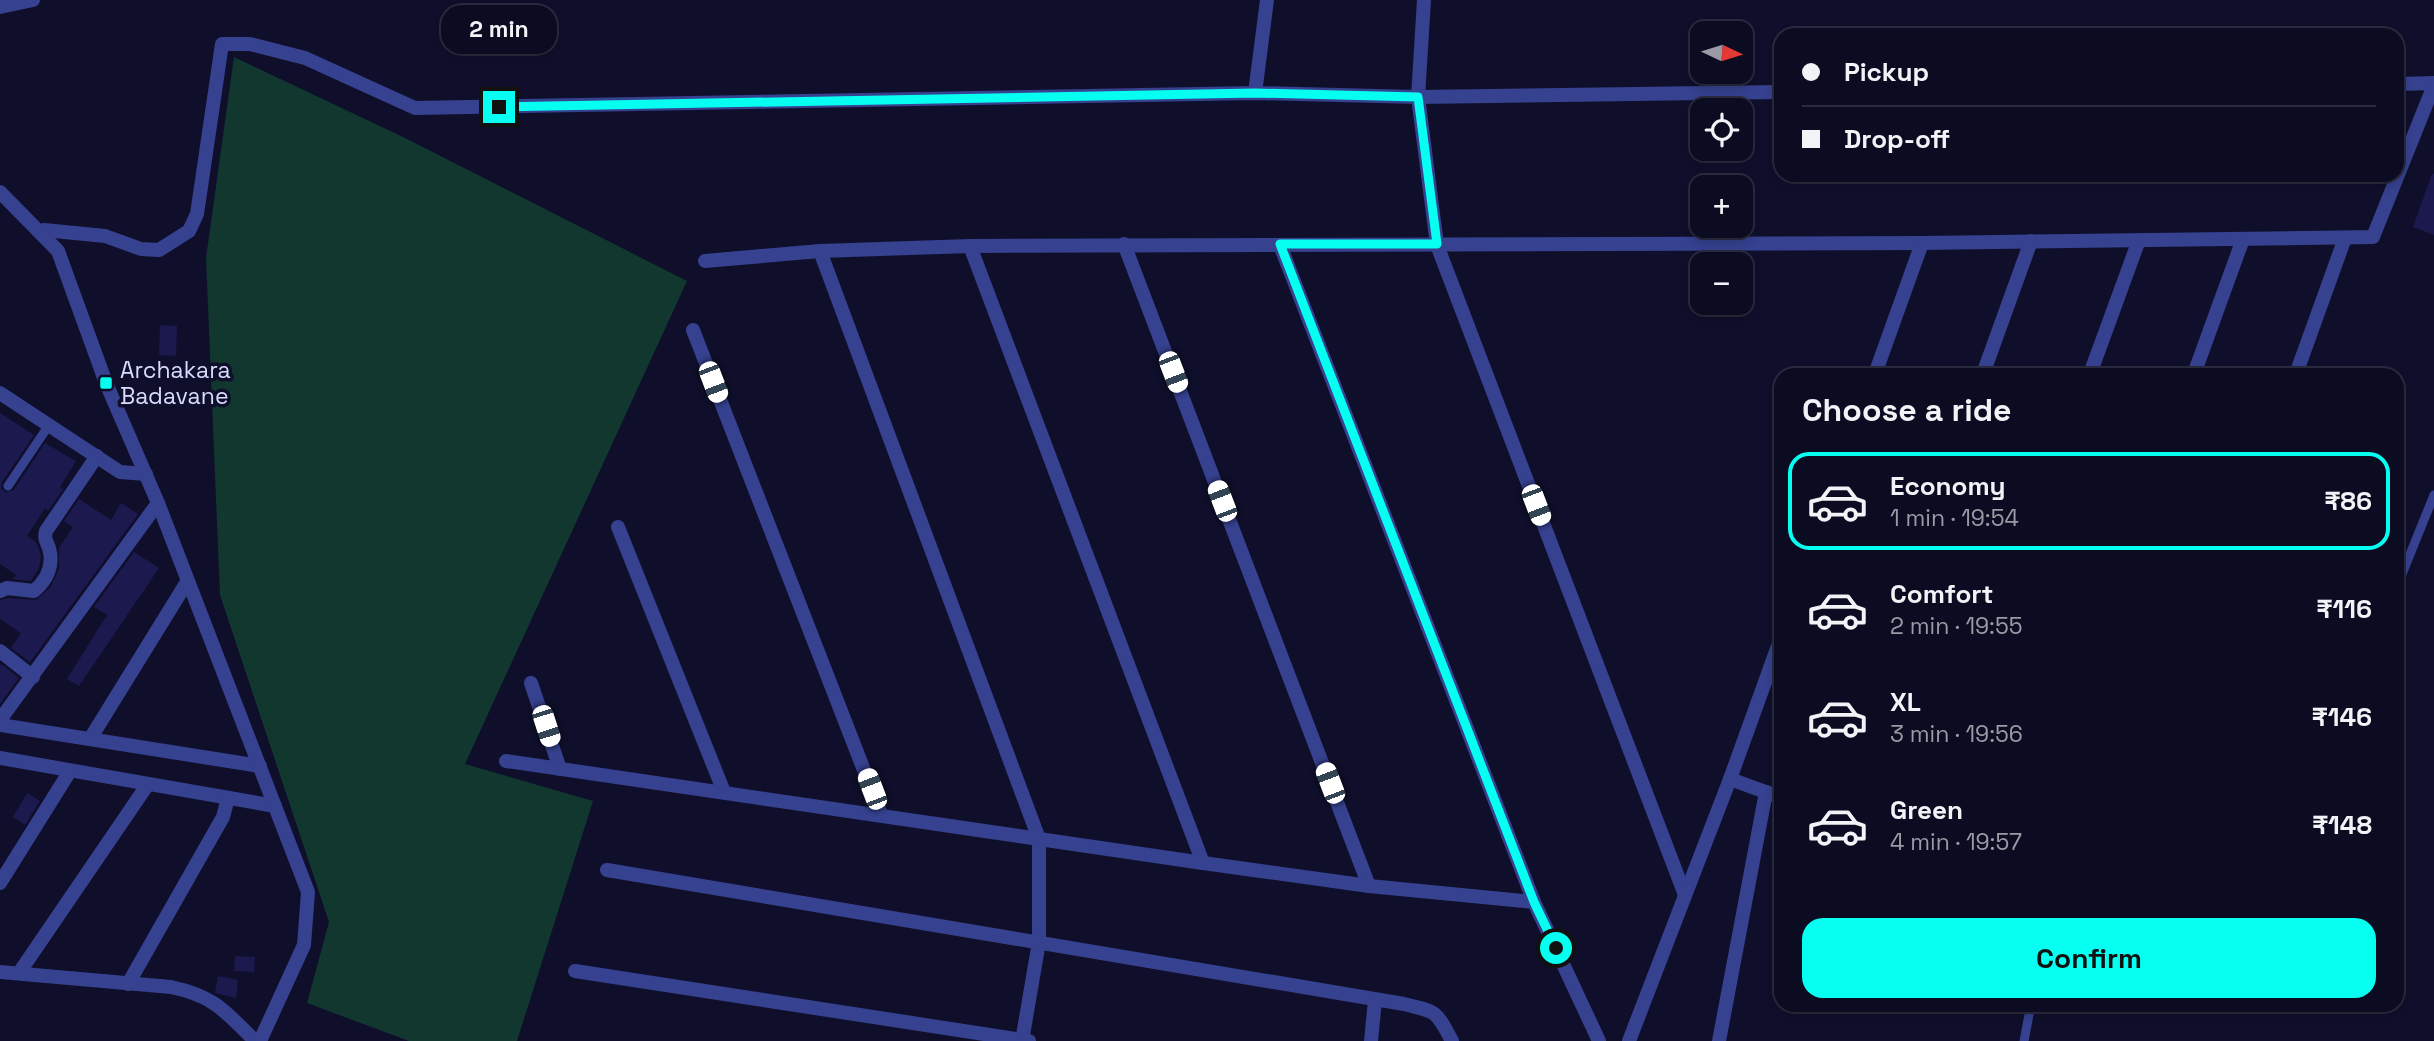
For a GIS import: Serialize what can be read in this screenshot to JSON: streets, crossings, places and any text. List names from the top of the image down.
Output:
{
  "places": {
    "transit": ["Archakara Badavane"]
  },
  "north": "right",
  "page": {
    "bubble": "2 min",
    "map_buttons": ["+", "−"],
    "banner": ["Pickup", "Drop-off"],
    "heading": "Choose a ride",
    "list": [
      {
        "name": "Economy",
        "note": "1 min · 19:54",
        "value": "₹86"
      },
      {
        "name": "Comfort",
        "note": "2 min · 19:55",
        "value": "₹116"
      },
      {
        "name": "XL",
        "note": "3 min · 19:56",
        "value": "₹146"
      },
      {
        "name": "Green",
        "note": "4 min · 19:57",
        "value": "₹148"
      }
    ],
    "buttons": "Confirm"
  }
}
